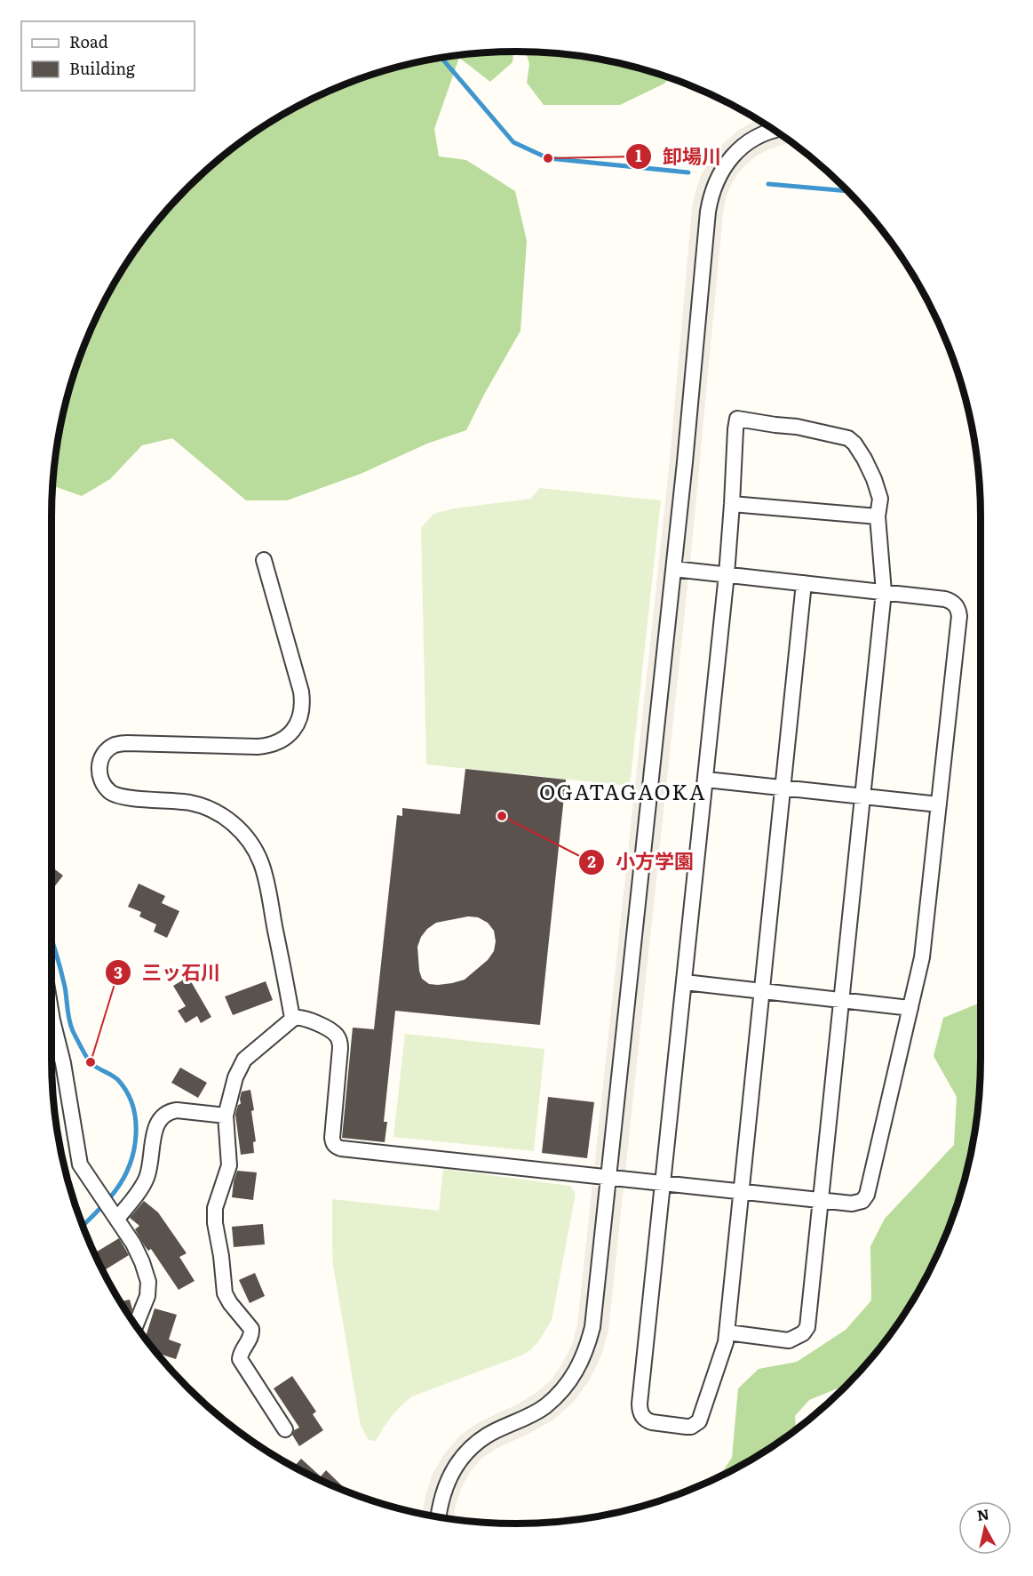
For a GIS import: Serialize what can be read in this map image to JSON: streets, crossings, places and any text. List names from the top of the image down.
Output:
{
  "districts": ["OGATAGAOKA"],
  "places": ["卸場川", "小方学園", "三ッ石川"],
  "legend": ["Road", "Building"],
  "north": "top"
}
